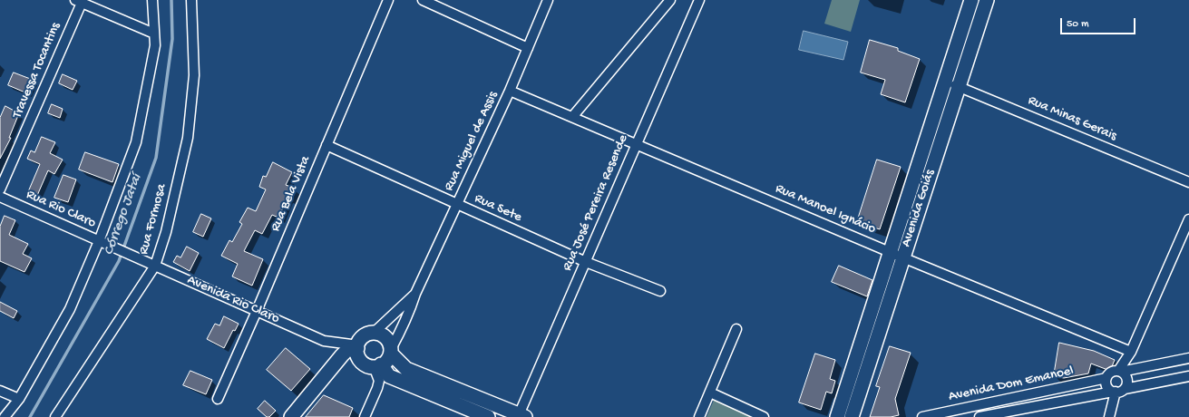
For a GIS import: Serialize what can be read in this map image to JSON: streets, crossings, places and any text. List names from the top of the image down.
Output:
{
  "streets": {
    "main road": ["Avenida Goiás"],
    "street": [
      "Travessa Tocantins",
      "Rua Minas Gerais",
      "Rua Miguel de Assis",
      "Rua Bela Vista",
      "Rua José Pereira Resende",
      "Rua Sete",
      "Rua Rio Claro",
      "Rua Manoel Ignácio",
      "Rua Formosa",
      "Avenida Rio Claro",
      "Avenida Dom Emanoel"
    ]
  },
  "crossings": [
    ["Rua Minas Gerais", "Avenida Goiás"],
    ["Rua Miguel de Assis", "Rua Sete"],
    ["Rua Miguel de Assis", "Rua Manoel Ignácio"],
    ["Rua Miguel de Assis", "Avenida Rio Claro"],
    ["Rua Bela Vista", "Rua Sete"],
    ["Rua Bela Vista", "Avenida Rio Claro"],
    ["Rua José Pereira Resende", "Rua Sete"],
    ["Rua José Pereira Resende", "Rua Manoel Ignácio"],
    ["Avenida Goiás", "Rua Manoel Ignácio"],
    ["Rua Rio Claro", "Avenida Rio Claro"],
    ["Rua Formosa", "Avenida Rio Claro"]
  ],
  "water": ["Córrego Jataí"],
  "scale_bar": "50 m"
}
